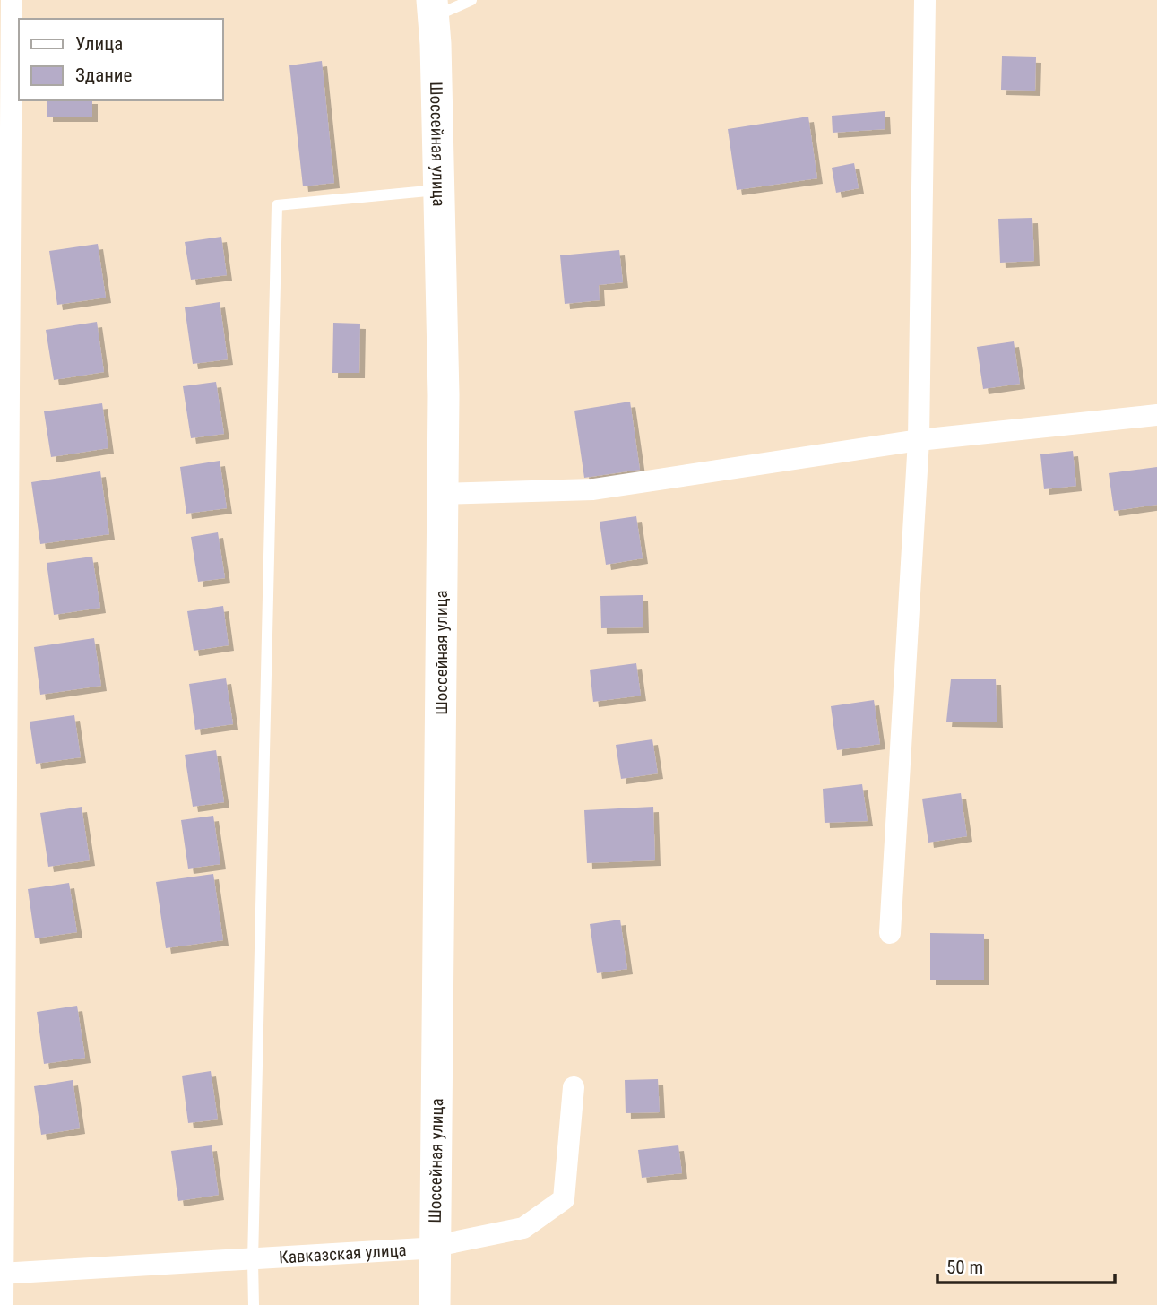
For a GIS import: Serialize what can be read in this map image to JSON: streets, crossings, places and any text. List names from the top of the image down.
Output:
{
  "streets": {
    "main road": ["Шоссейная улица"],
    "street": ["Кавказская улица"]
  },
  "crossings": [
    ["Шоссейная улица", "Кавказская улица"]
  ],
  "legend": ["Улица", "Здание"],
  "scale_bar": "50 m"
}
